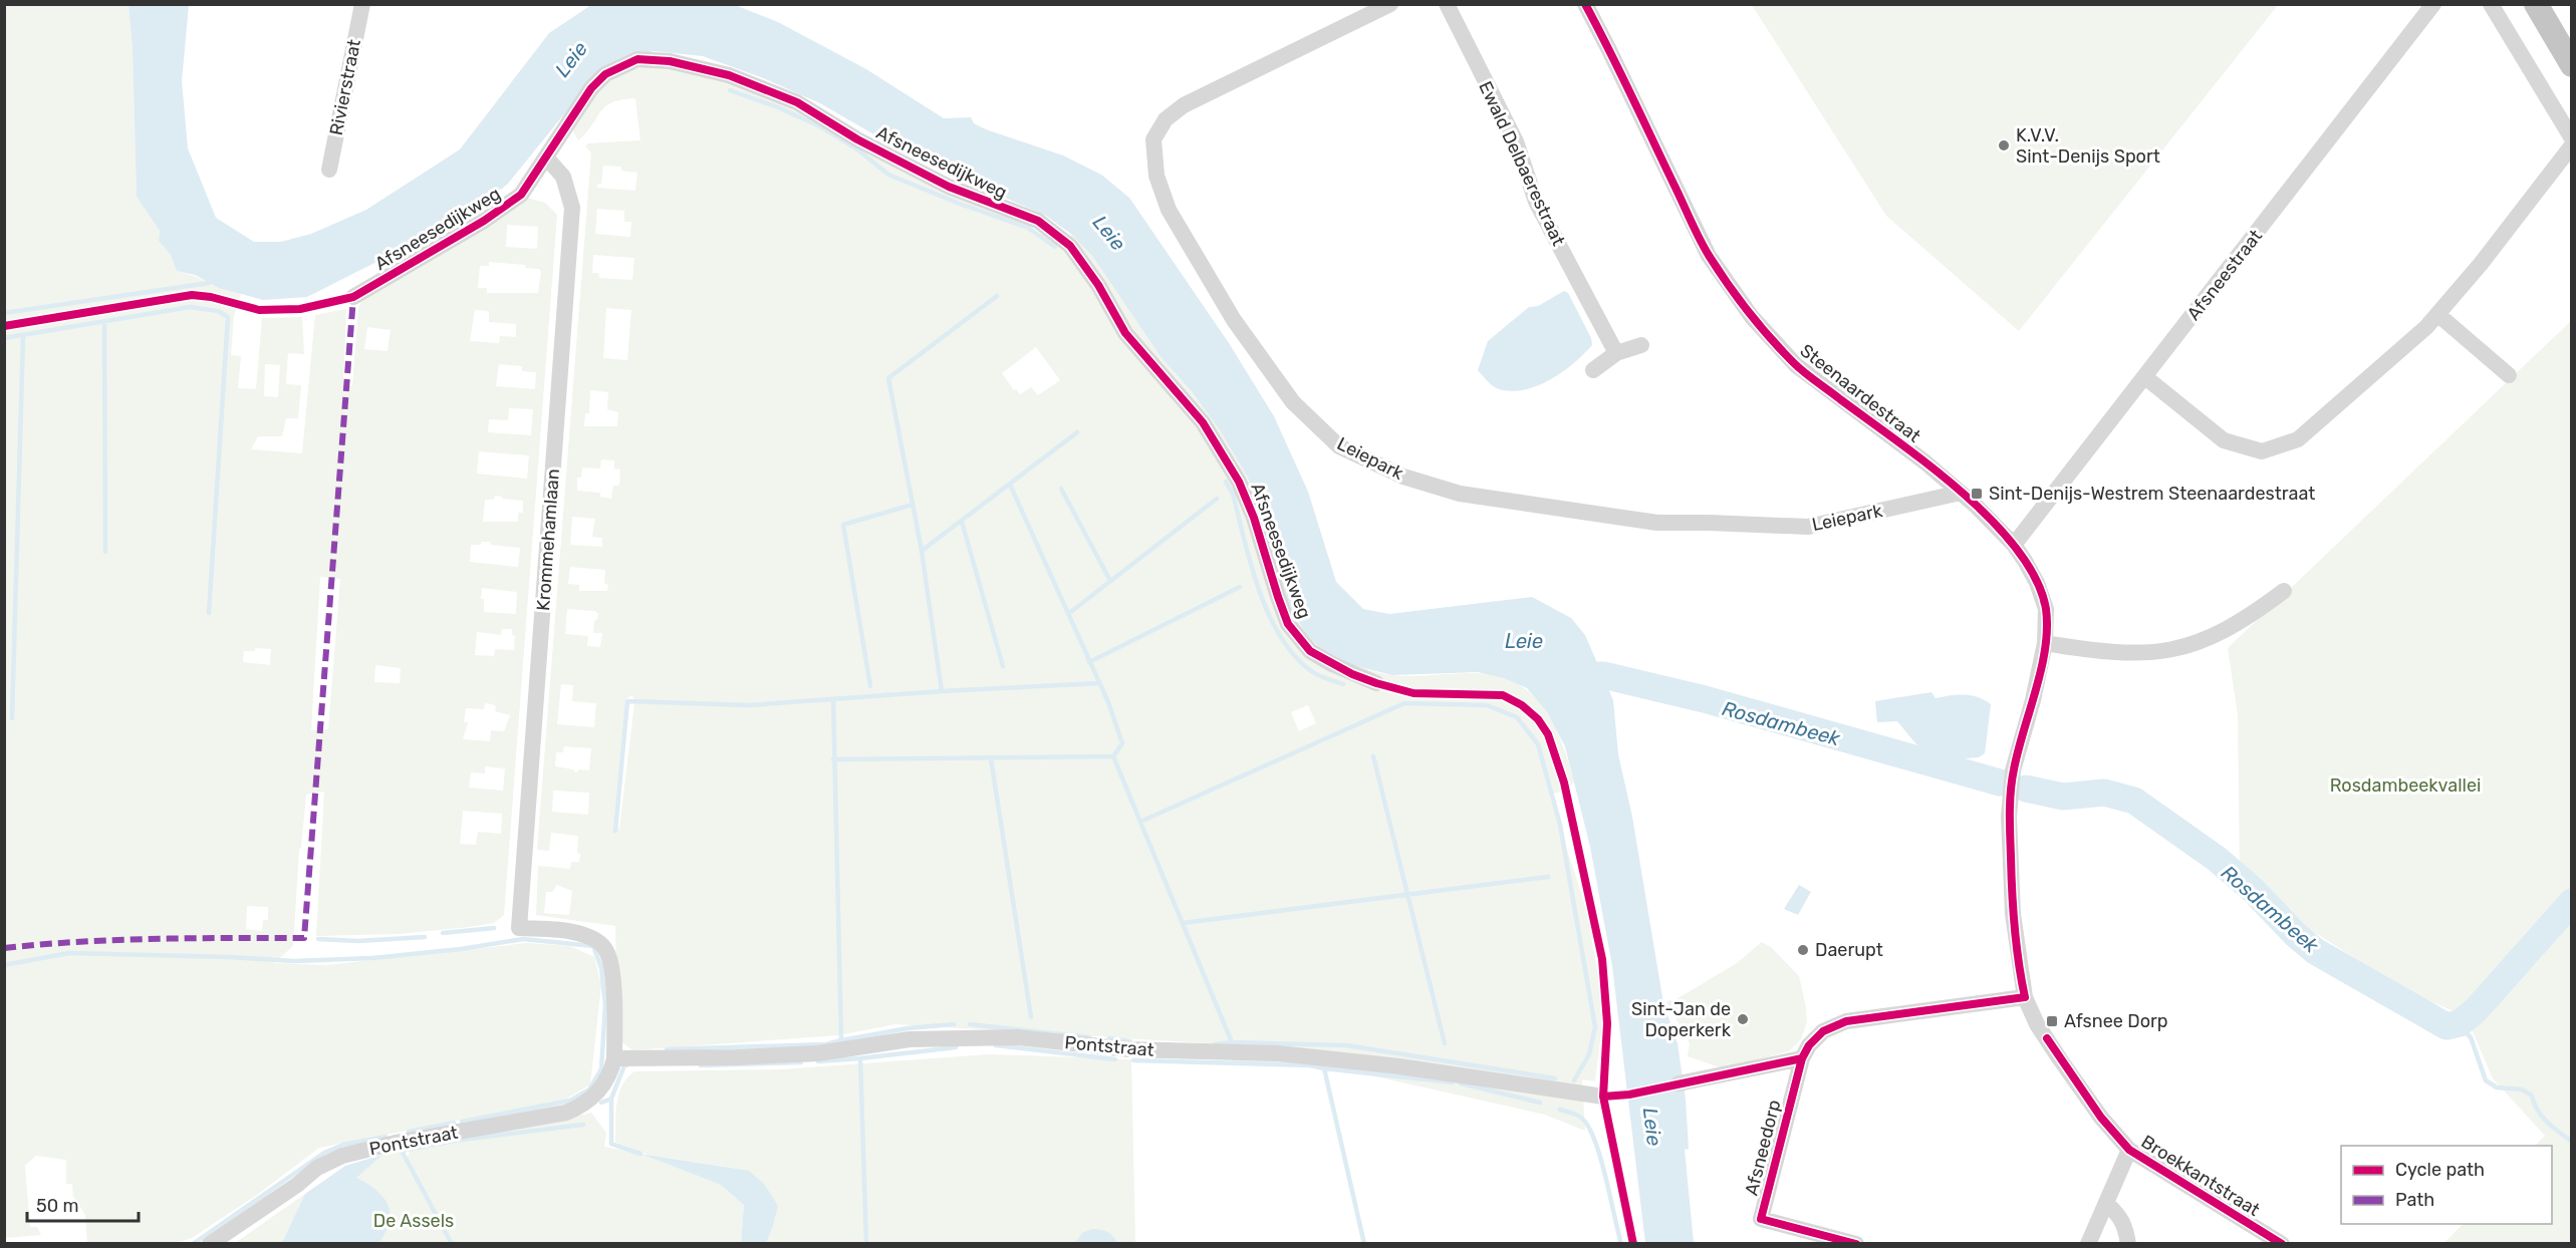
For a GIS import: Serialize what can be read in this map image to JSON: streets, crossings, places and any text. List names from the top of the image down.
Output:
{
  "streets": {
    "street": [
      "Rivierstraat",
      "Afsneesedijkweg",
      "Ewald Delbaerestraat",
      "Afsneestraat",
      "Steenaardestraat",
      "Leiepark",
      "Krommehamlaan",
      "Pontstraat",
      "Afsneedorp",
      "Broekkantstraat"
    ]
  },
  "crossings": [
    ["Afsneesedijkweg", "Krommehamlaan"],
    ["Afsneestraat", "Steenaardestraat"],
    ["Steenaardestraat", "Leiepark"],
    ["Steenaardestraat", "Broekkantstraat"],
    ["Krommehamlaan", "Pontstraat"],
    ["Afsneedorp", "Broekkantstraat"]
  ],
  "water": ["Leie", "Rosdambeek"],
  "parks": ["Rosdambeekvallei", "De Assels"],
  "places": {
    "other": ["K.V.V. Sint-Denijs Sport", "Daerupt", "Sint-Jan de Doperkerk"],
    "transit": ["Sint-Denijs-Westrem Steenaardestraat", "Afsnee Dorp"]
  },
  "legend": ["Cycle path", "Path"],
  "scale_bar": "50 m"
}
